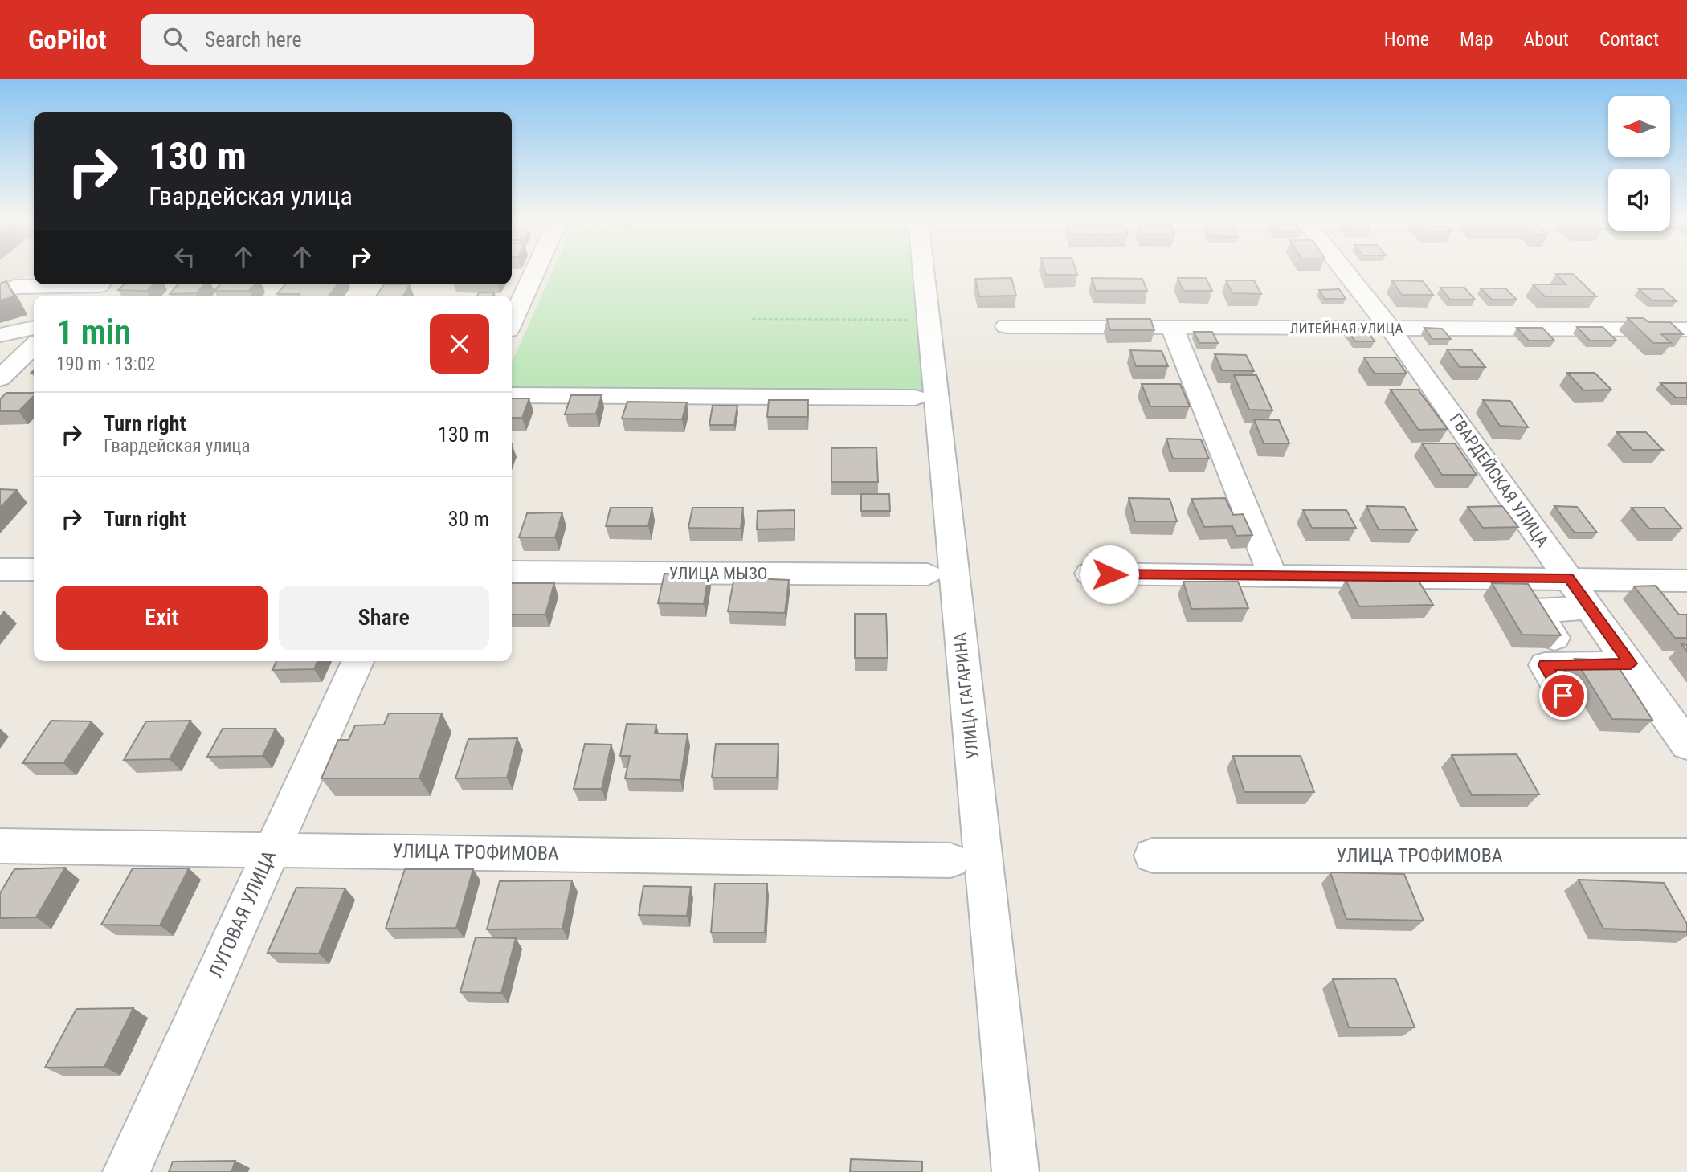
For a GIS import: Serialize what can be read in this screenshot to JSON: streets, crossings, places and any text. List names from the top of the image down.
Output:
{
  "streets": {
    "street": [
      "ЛИТЕЙНАЯ УЛИЦА",
      "ГВАРДЕЙСКАЯ УЛИЦА",
      "УЛИЦА МЫЗО",
      "УЛИЦА ГАГАРИНА",
      "УЛИЦА ТРОФИМОВА",
      "ЛУГОВАЯ УЛИЦА"
    ]
  },
  "crossings": [
    ["ЛИТЕЙНАЯ УЛИЦА", "ГВАРДЕЙСКАЯ УЛИЦА"],
    ["УЛИЦА ТРОФИМОВА", "ЛУГОВАЯ УЛИЦА"]
  ],
  "north": "left",
  "page": {
    "header": "GoPilot",
    "search": "Search here",
    "nav": [
      "Home",
      "Map",
      "About",
      "Contact"
    ],
    "turn": ["130 m", "Гвардейская улица"],
    "heading": ["1 min", "190 m · 13:02"],
    "list": [
      {
        "name": "Turn right",
        "note": "Гвардейская улица",
        "value": "130 m"
      },
      {
        "name": "Turn right",
        "value": "30 m"
      }
    ],
    "buttons": ["Exit", "Share"]
  }
}
